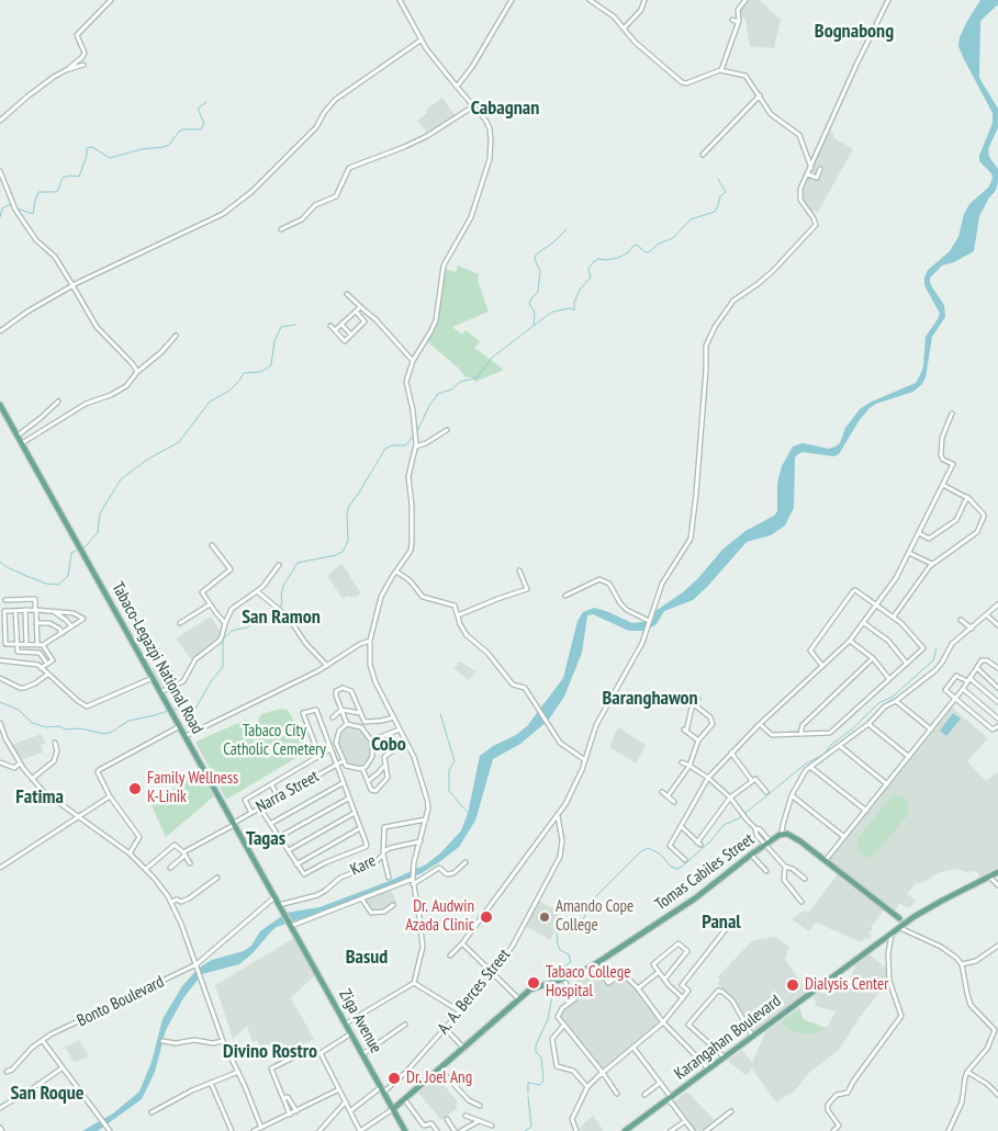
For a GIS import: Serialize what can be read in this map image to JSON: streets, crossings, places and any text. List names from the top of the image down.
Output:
{
  "streets": {
    "main road": [
      "Tabaco-Legazpi National Road",
      "Tomas Cabiles Street",
      "Ziga Avenue",
      "Karangahan Boulevard"
    ],
    "street": [
      "Narra Street",
      "Kare",
      "A. A. Berces Street",
      "Bonto Boulevard"
    ]
  },
  "crossings": [
    ["Tabaco-Legazpi National Road", "Narra Street"],
    ["Tabaco-Legazpi National Road", "Kare"],
    ["Tabaco-Legazpi National Road", "Bonto Boulevard"],
    ["Tabaco-Legazpi National Road", "Ziga Avenue"],
    ["Tomas Cabiles Street", "Ziga Avenue"],
    ["A. A. Berces Street", "Ziga Avenue"]
  ],
  "districts": [
    "Bognabong",
    "Cabagnan",
    "San Ramon",
    "Baranghawon",
    "Cobo",
    "Fatima",
    "Tagas",
    "Panal",
    "Basud",
    "Divino Rostro",
    "San Roque"
  ],
  "parks": ["Tabaco City Catholic Cemetery"],
  "places": [
    "Family Wellness K-Linik",
    "Dr. Audwin Azada Clinic",
    "Amando Cope College",
    "Tabaco College Hospital",
    "Dialysis Center",
    "Dr. Joel Ang"
  ]
}
